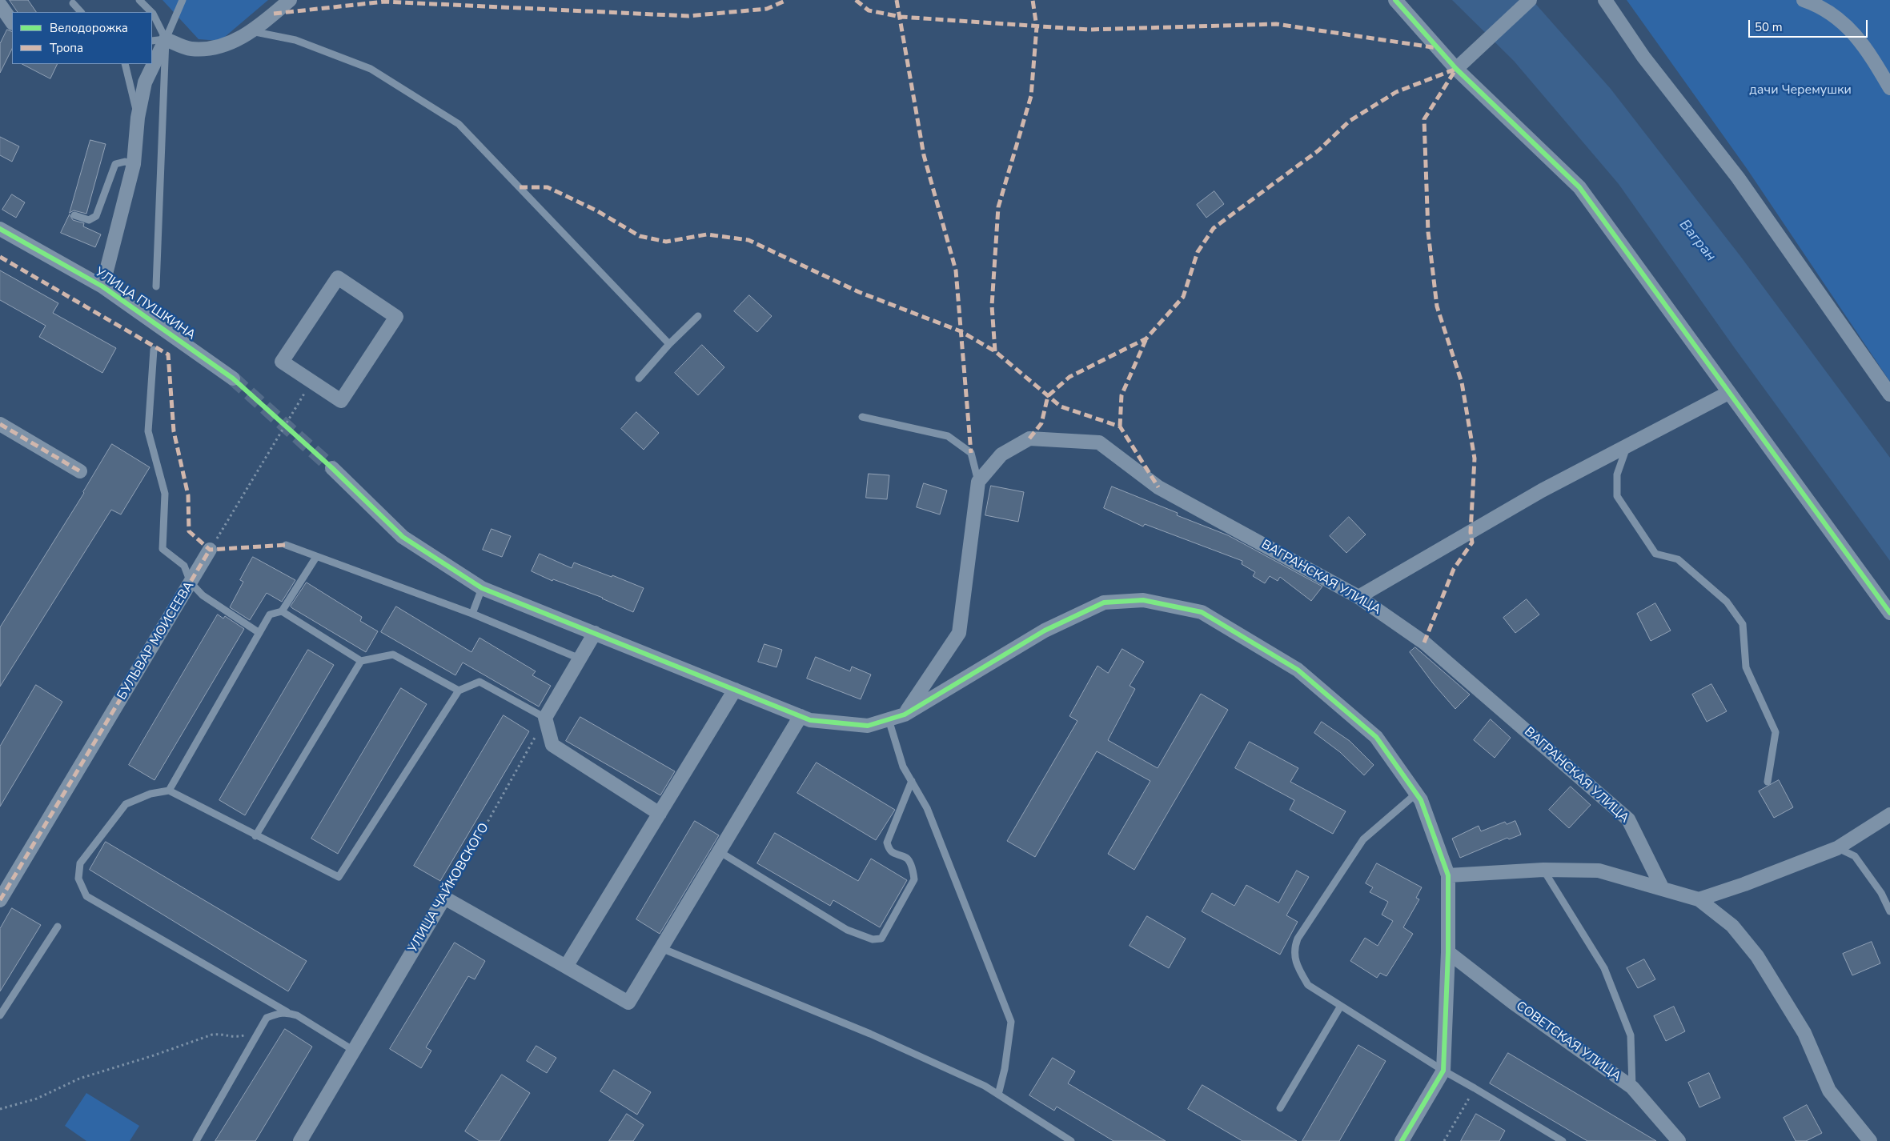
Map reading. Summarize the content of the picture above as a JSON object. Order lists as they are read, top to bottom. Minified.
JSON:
{"streets":{"street":["УЛИЦА ПУШКИНА","ВАГРАНСКАЯ УЛИЦА","БУЛЬВАР МОИСЕЕВА","УЛИЦА ЧАЙКОВСКОГО","СОВЕТСКАЯ УЛИЦА"]},"water":["Вагран"],"parks":["дачи Черемушки"],"legend":["Велодорожка","Тропа"],"scale_bar":"50 m"}
